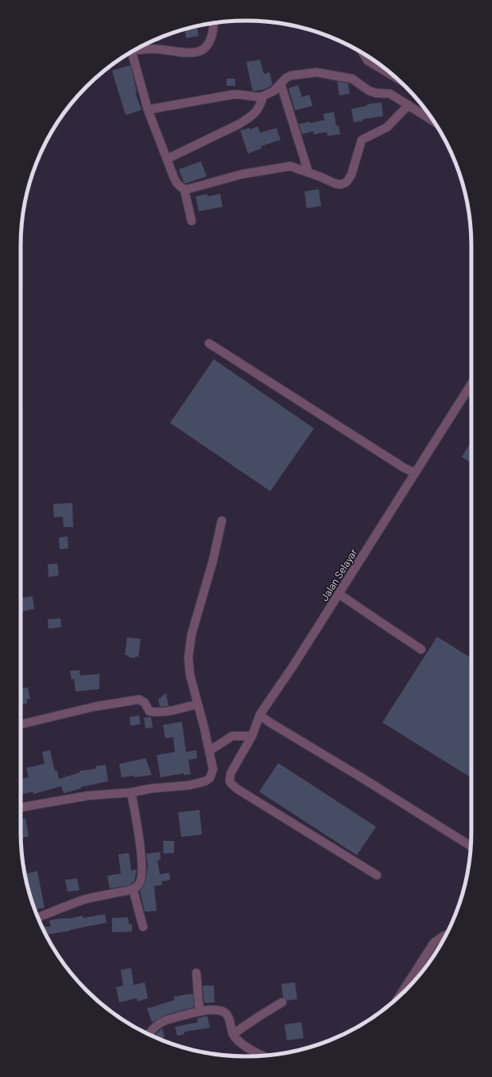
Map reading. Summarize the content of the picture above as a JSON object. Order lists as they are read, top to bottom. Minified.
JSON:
{"streets":{"street":["Jalan Selayar"]}}
